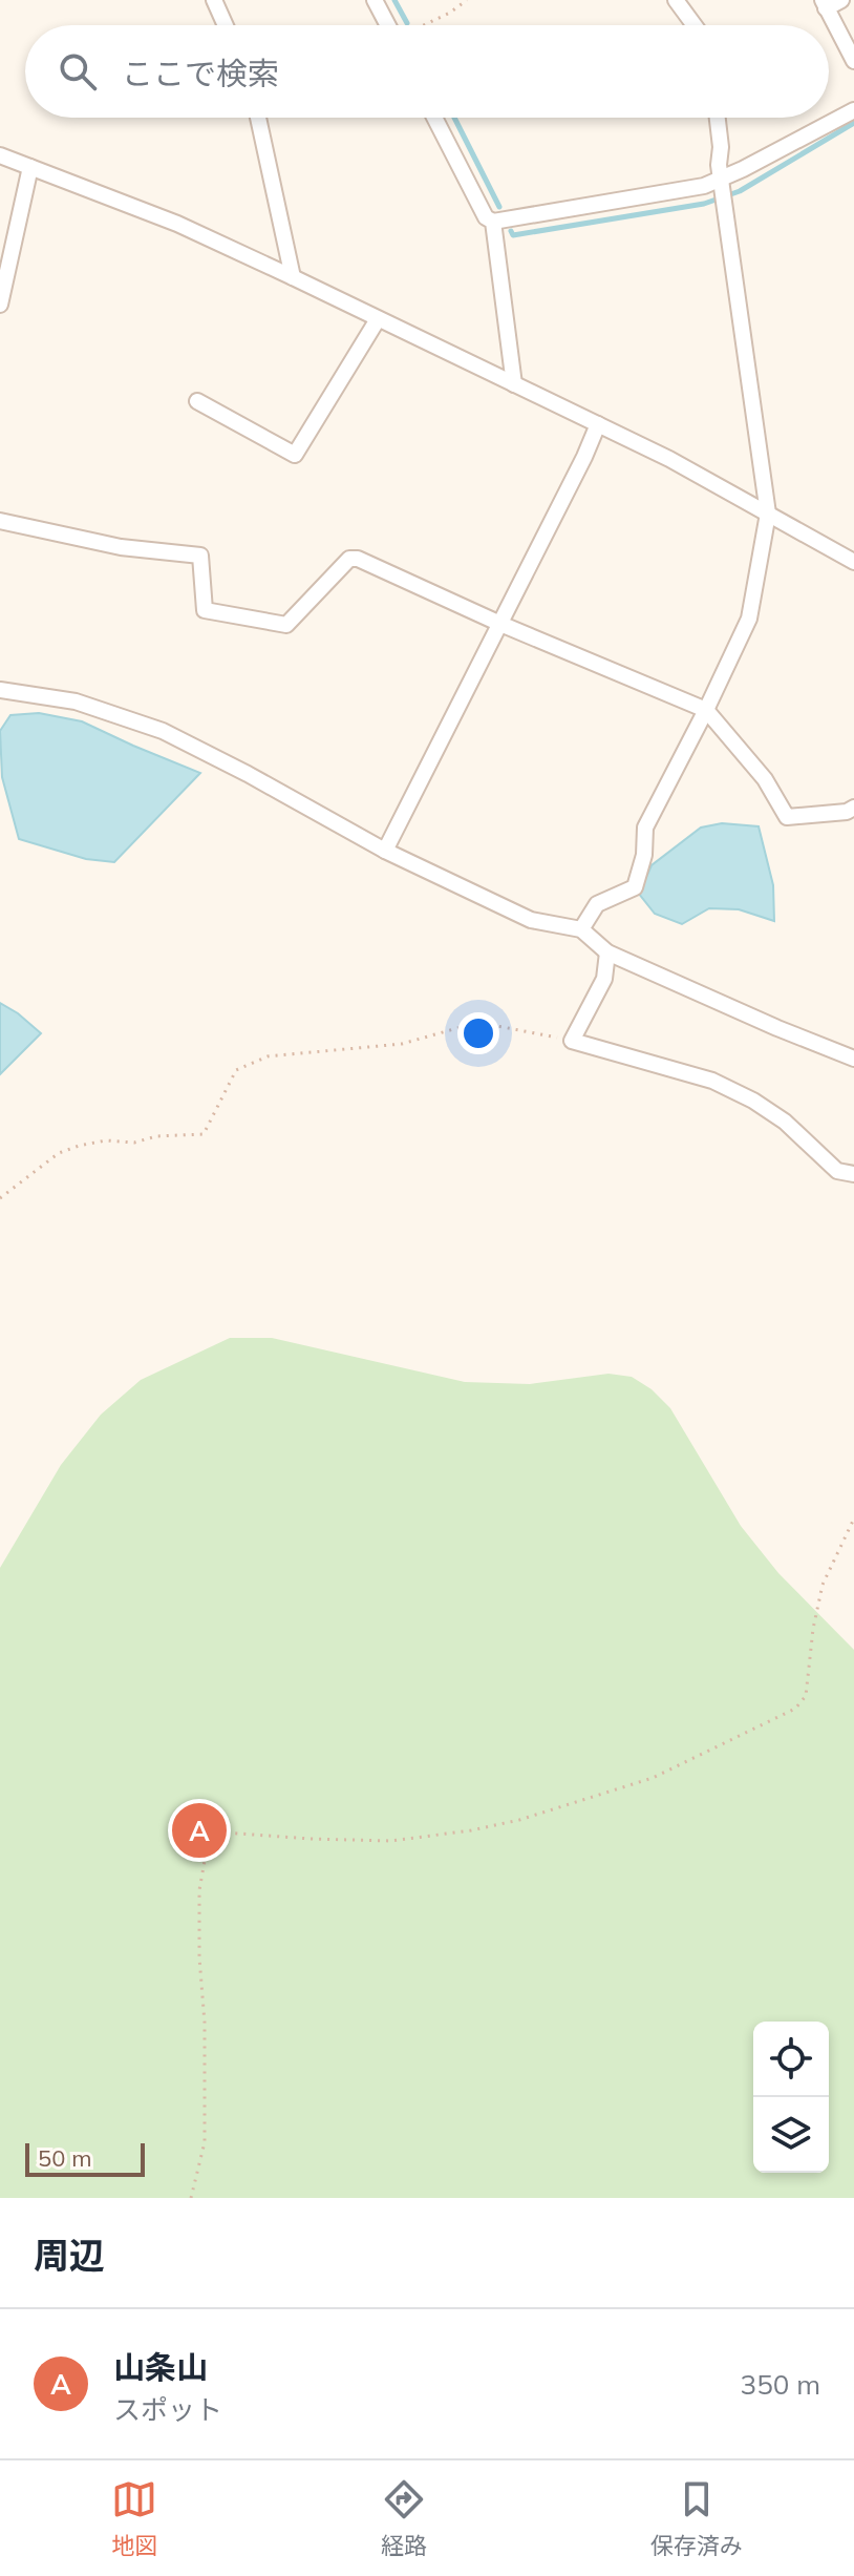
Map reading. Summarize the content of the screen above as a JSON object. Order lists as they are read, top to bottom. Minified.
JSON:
{"scale_bar":"50 m","page":{"search":"ここで検索","pins":"A","scale":"50 m","heading":"周辺","list":[{"mark":"A","name":"山条山","note":"スポット","value":"350 m"}],"nav":["地図","経路","保存済み"]}}
